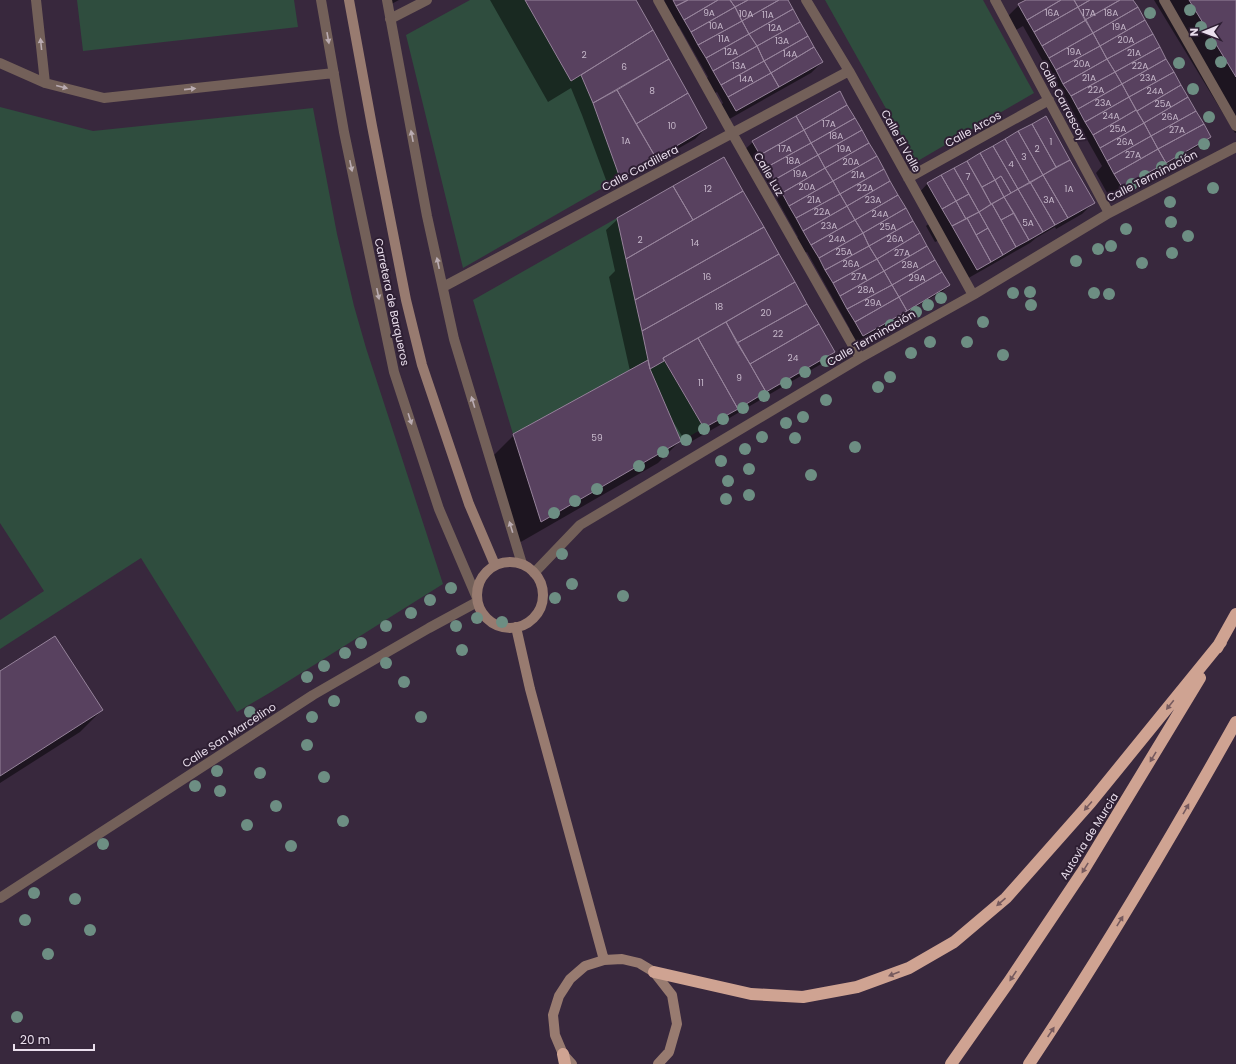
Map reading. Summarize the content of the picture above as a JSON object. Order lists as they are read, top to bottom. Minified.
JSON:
{"streets":{"highway":["Autovía de Murcia"],"main road":["Carretera de Barqueros"],"street":["Calle Carrascoy","Calle Arcos","Calle El Valle","Calle Cordillera","Calle Luz","Calle Terminación","Calle San Marcelino"]},"crossings":[["Calle Carrascoy","Calle Arcos"],["Calle Carrascoy","Calle Terminación"],["Calle Arcos","Calle El Valle"],["Calle El Valle","Calle Cordillera"],["Calle El Valle","Calle Terminación"],["Calle Cordillera","Calle Luz"],["Calle Luz","Calle Terminación"],["Calle Terminación","Carretera de Barqueros"],["Calle Terminación","Calle San Marcelino"],["Carretera de Barqueros","Calle San Marcelino"]],"house_numbers":["9A","16A","17A","18A","10A","11A","10A","19A","12A","11A","20A","13A","12A","19A","21A","14A","2","20A","13A","22A","6","21A","23A","14A","22A","8","24A","23A","25A","24A","26A","17A","10","25A","27A","18A","1A","1","26A","17A","19A","2","27A","3","18A","20A","4","19A","21A","7","20A","22A","12","1A","21A","23A","3A","22A","24A","5A","23A","25A","24A","26A","2","14","25A","27A","26A","28A","16","27A","29A","28A","29A","18","20","22","24","9","11","59"],"scale_bar":"20 m","north":"left"}
